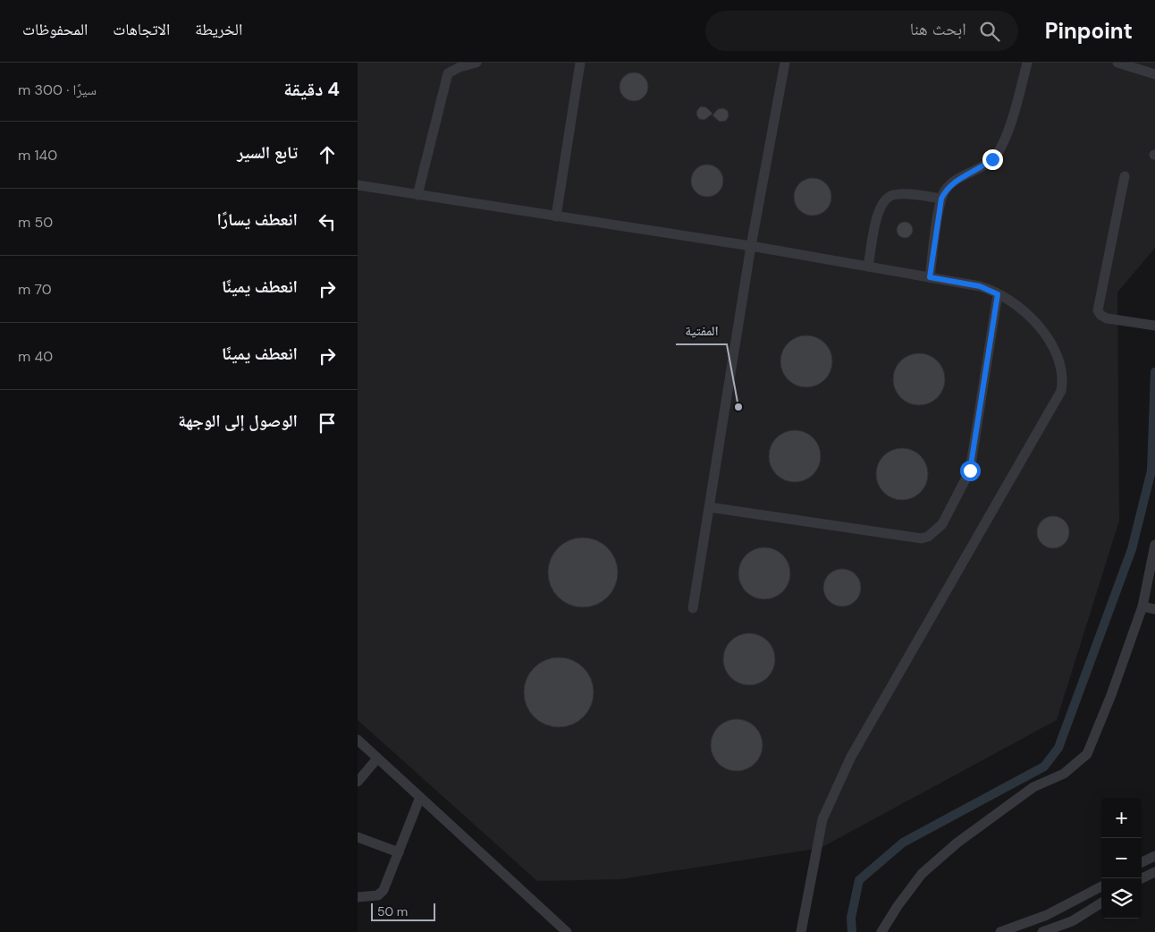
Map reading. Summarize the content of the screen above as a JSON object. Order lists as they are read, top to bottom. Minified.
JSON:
{"places":["المفتية"],"scale_bar":"50 m","page":{"header":"Pinpoint","search":"ابحث هنا","nav":["الخريطة","الاتجاهات","المحفوظات"],"heading":["4 دقيقة","سيرًا · 300 m"],"list":[["تابع السير","140 m"],["انعطف يسارًا","50 m"],["انعطف يمينًا","70 m"],["انعطف يمينًا","40 m"],"الوصول إلى الوجهة"],"map_buttons":["+","−"],"scale":"50 m"}}
